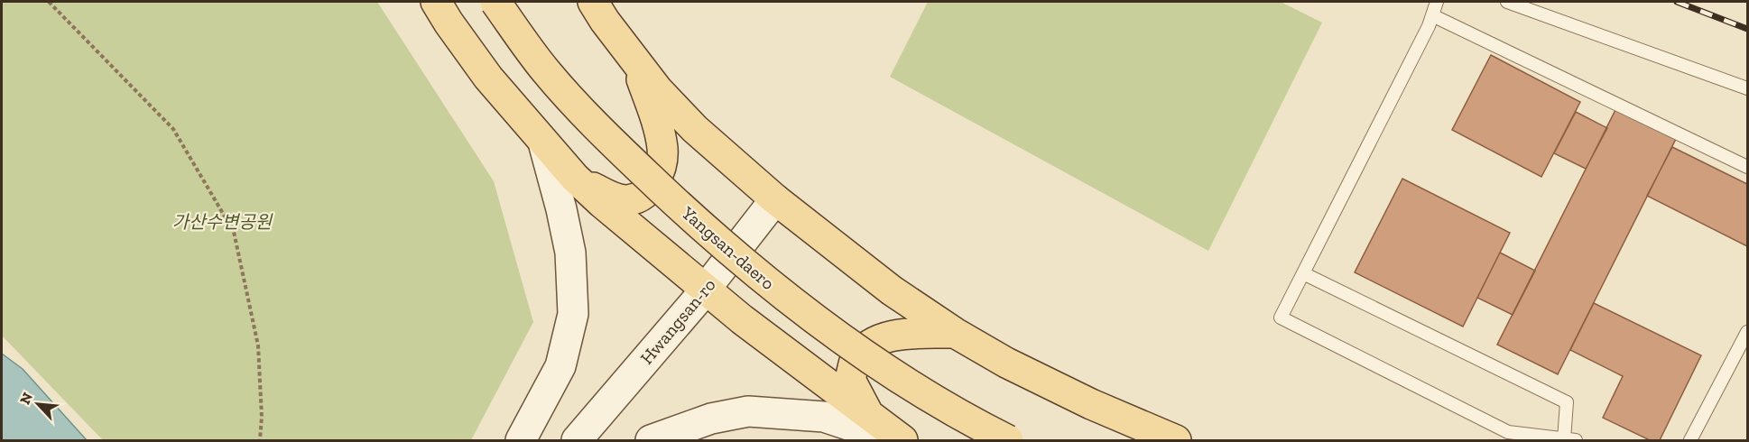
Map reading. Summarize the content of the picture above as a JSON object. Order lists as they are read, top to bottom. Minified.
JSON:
{"streets":{"main road":["Yangsan-daero","Hwangsan-ro"]},"parks":["가산수변공원"],"north":"top left"}
